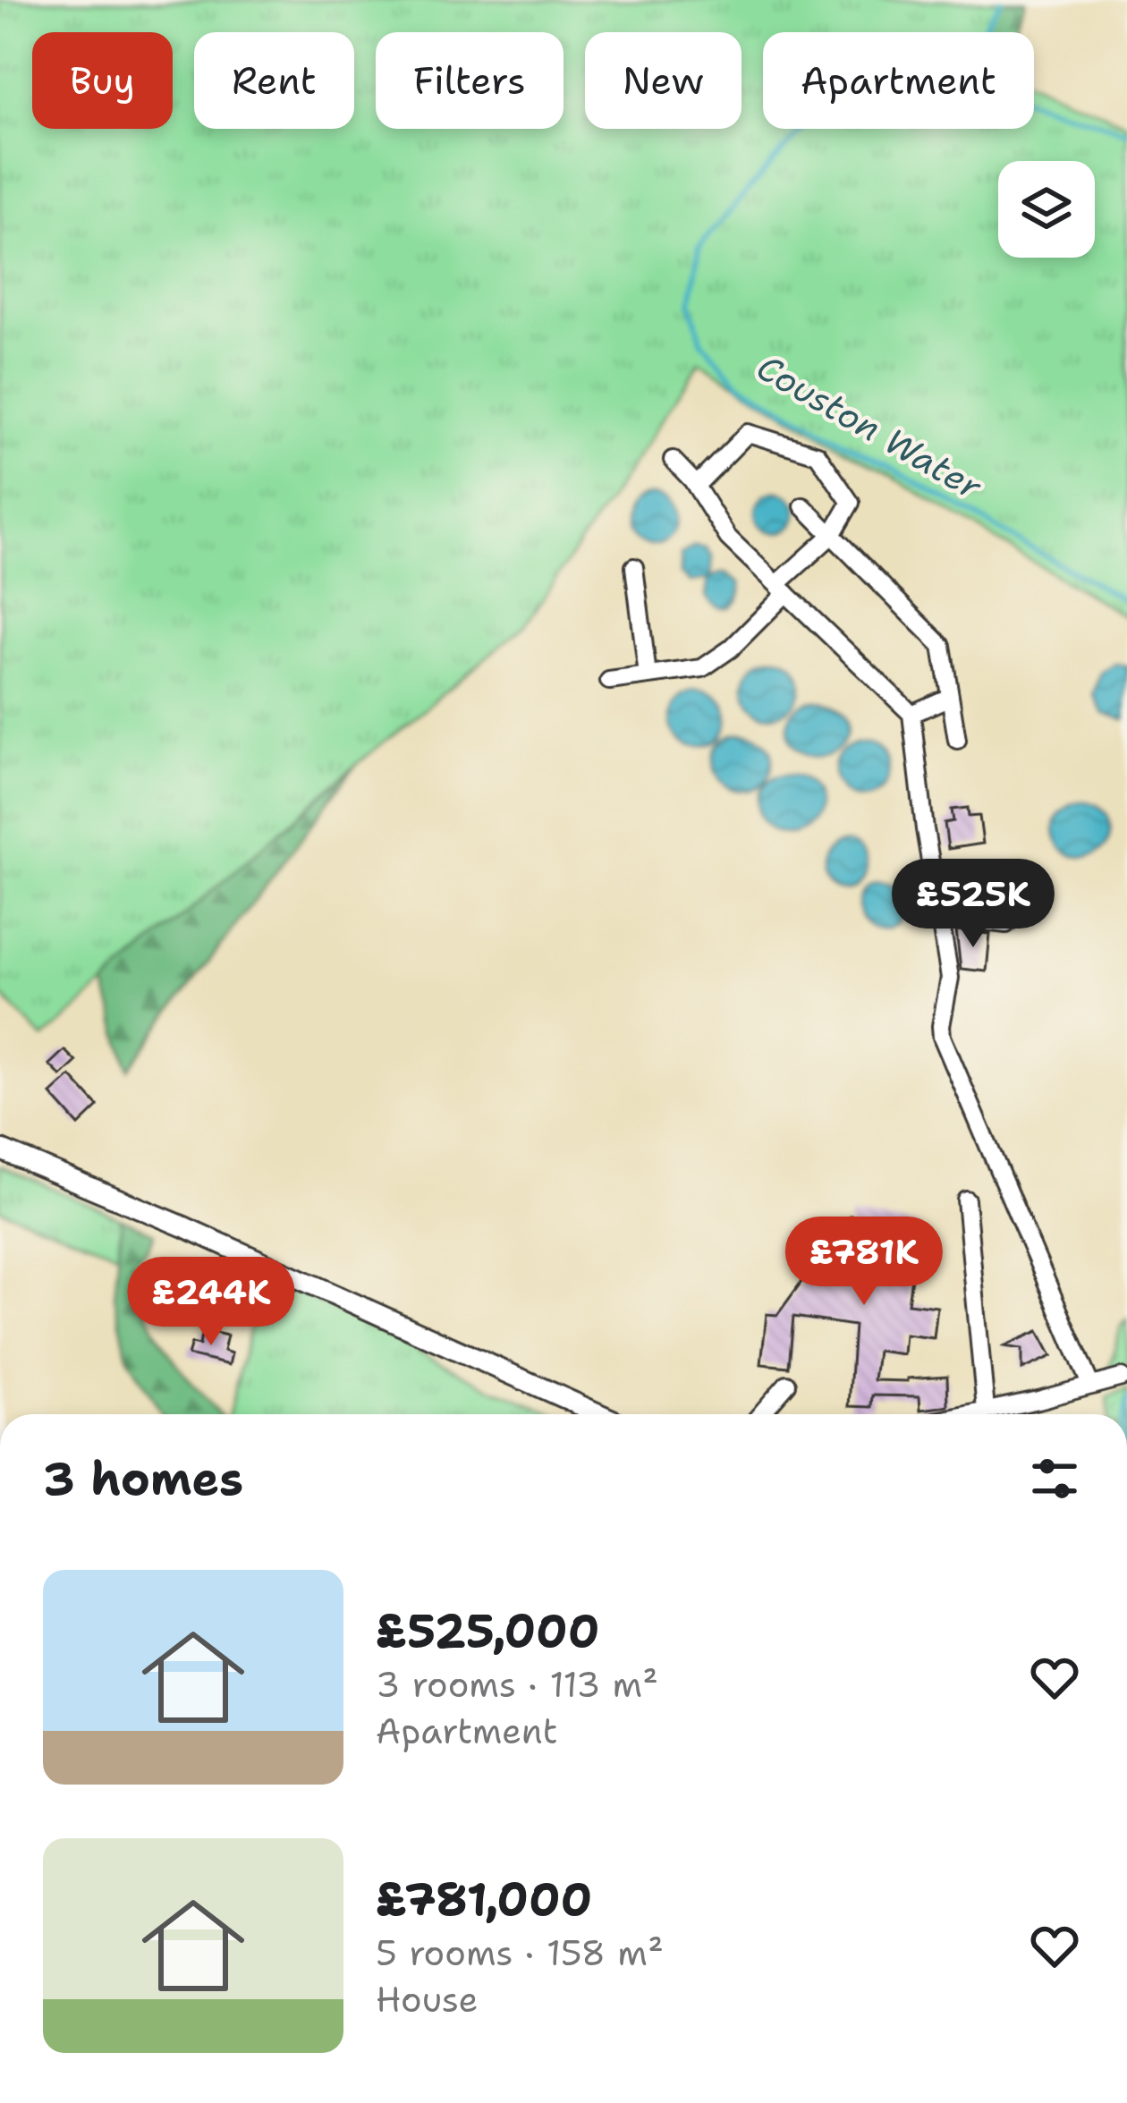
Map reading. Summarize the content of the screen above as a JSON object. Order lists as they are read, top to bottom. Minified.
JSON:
{"water":["Couston Water"],"page":{"chip":["Buy","Rent","Filters","New","Apartment"],"price":["£525K","£781K","£244K"],"heading":"3 homes","list":[{"name":"£525,000","note":"3 rooms · 113 m² · Apartment"},{"name":"£781,000","note":"5 rooms · 158 m² · House"}]}}
